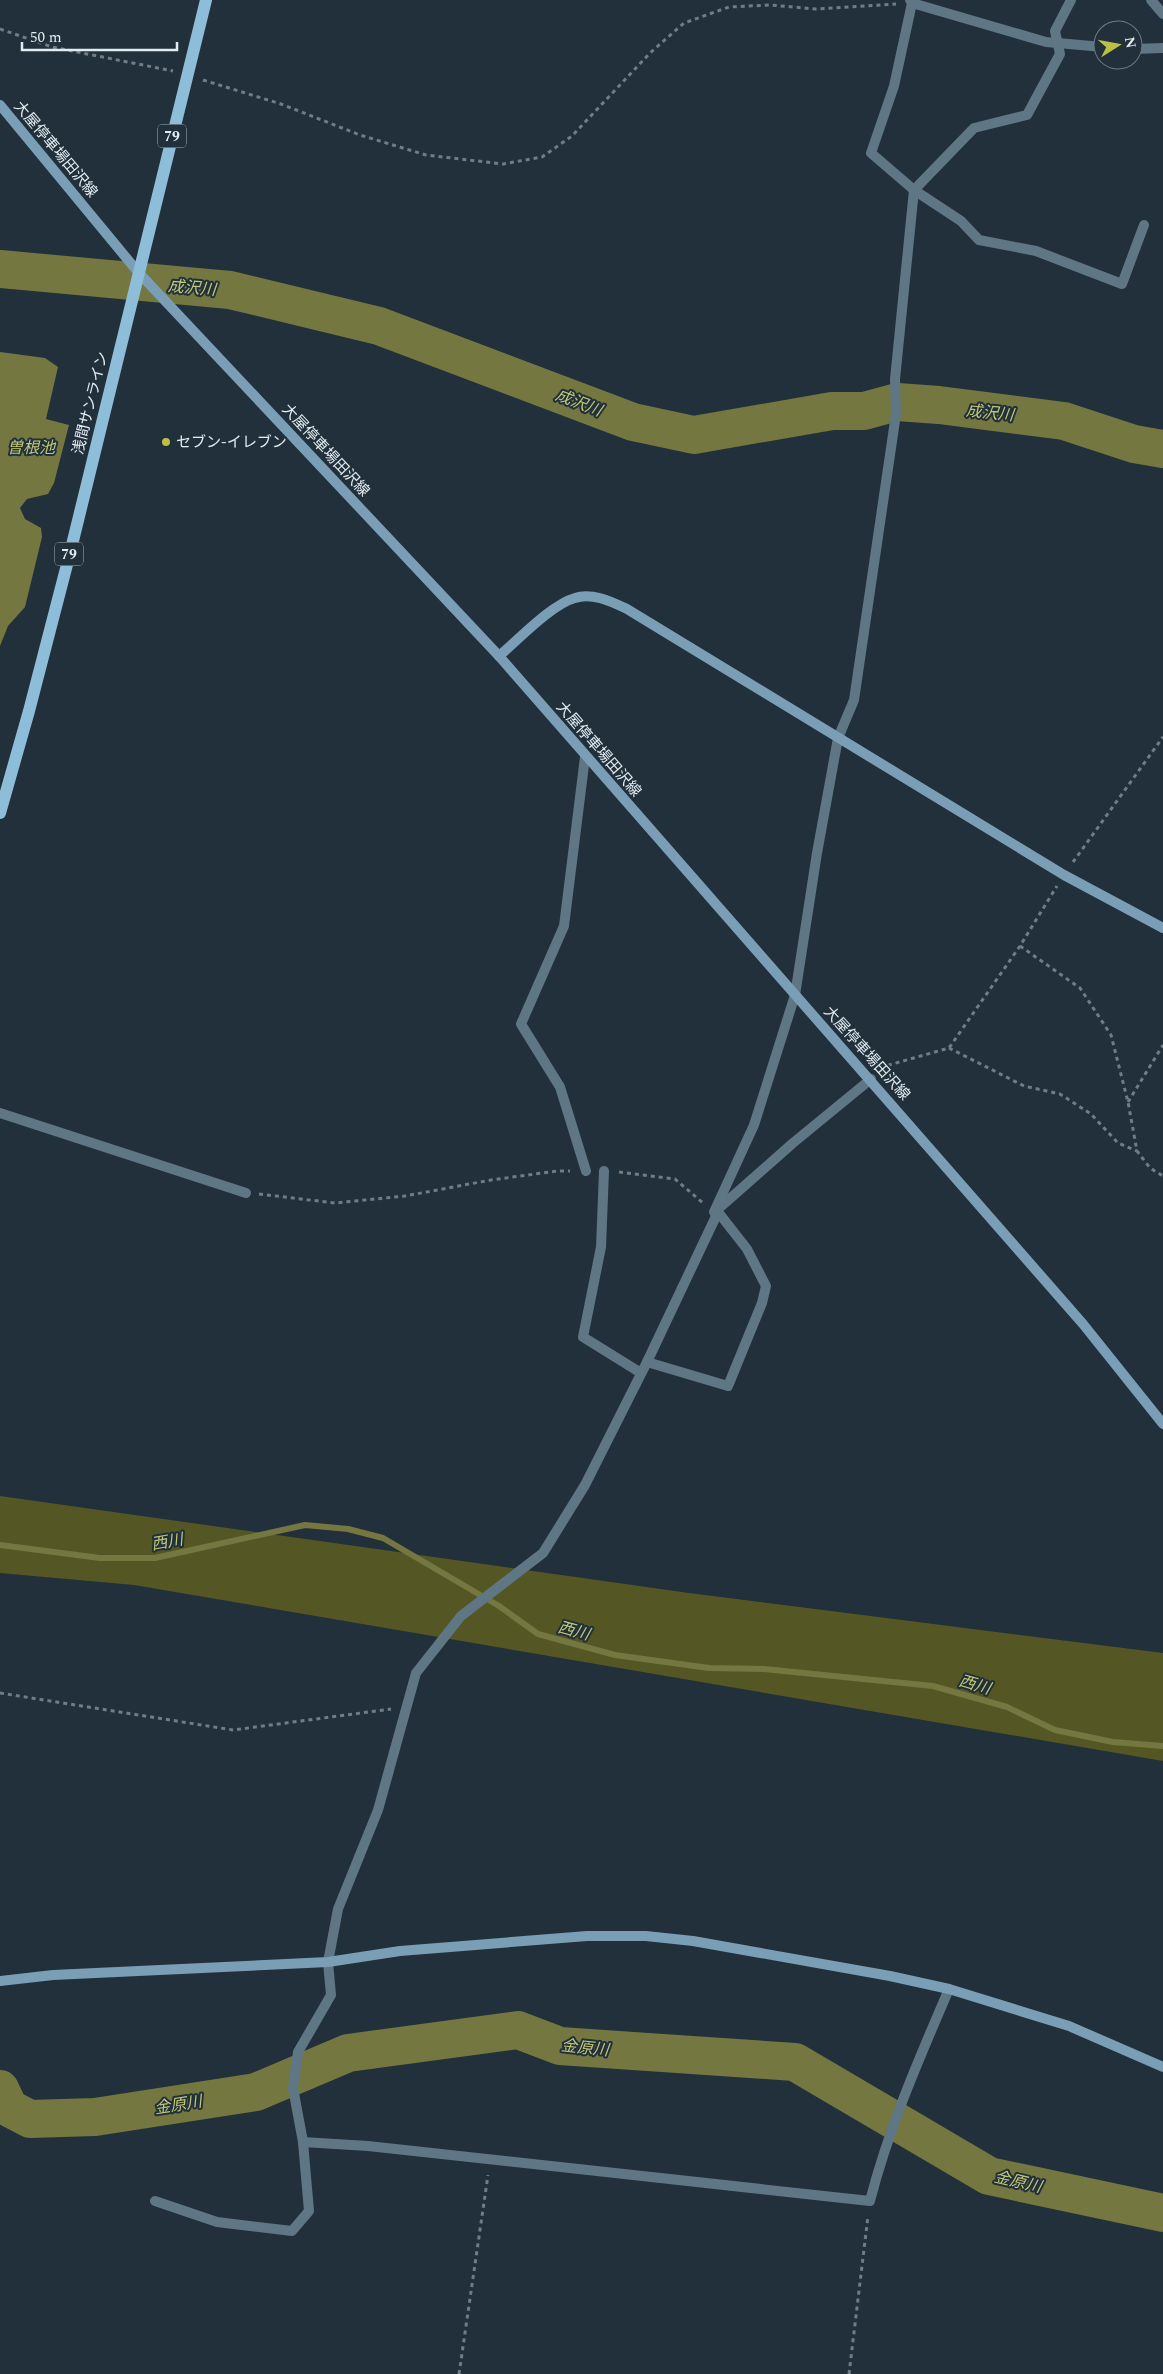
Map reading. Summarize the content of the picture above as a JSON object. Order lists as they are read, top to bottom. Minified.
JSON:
{"streets":{"main road":["79","浅間サンライン"],"street":["大屋停車場田沢線"]},"crossings":[["大屋停車場田沢線","浅間サンライン"]],"water":["成沢川","曽根池","西川","金原川"],"places":["セブン-イレブン"],"scale_bar":"50 m","north":"right"}
